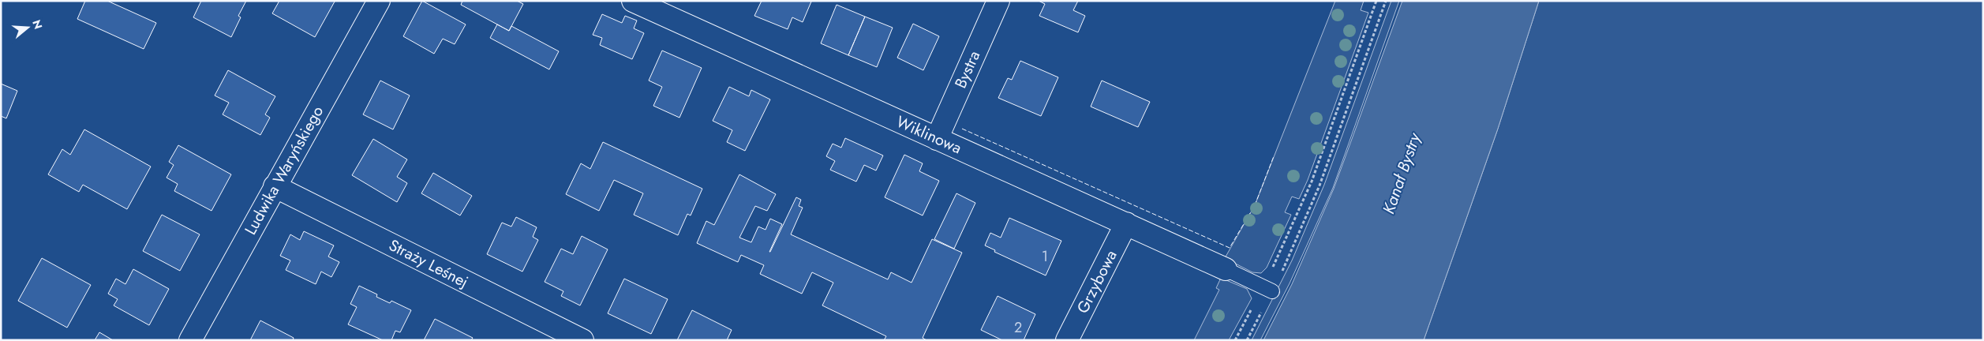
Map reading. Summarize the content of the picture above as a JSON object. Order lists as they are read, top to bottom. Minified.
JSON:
{"streets":{"street":["Bystra","Wiklinowa","Ludwika Waryńskiego","Straży Leśnej","Grzybowa"]},"crossings":[["Bystra","Wiklinowa"],["Wiklinowa","Grzybowa"],["Ludwika Waryńskiego","Straży Leśnej"]],"water":["Kanał Bystry"],"house_numbers":["1","2"],"north":"right"}
